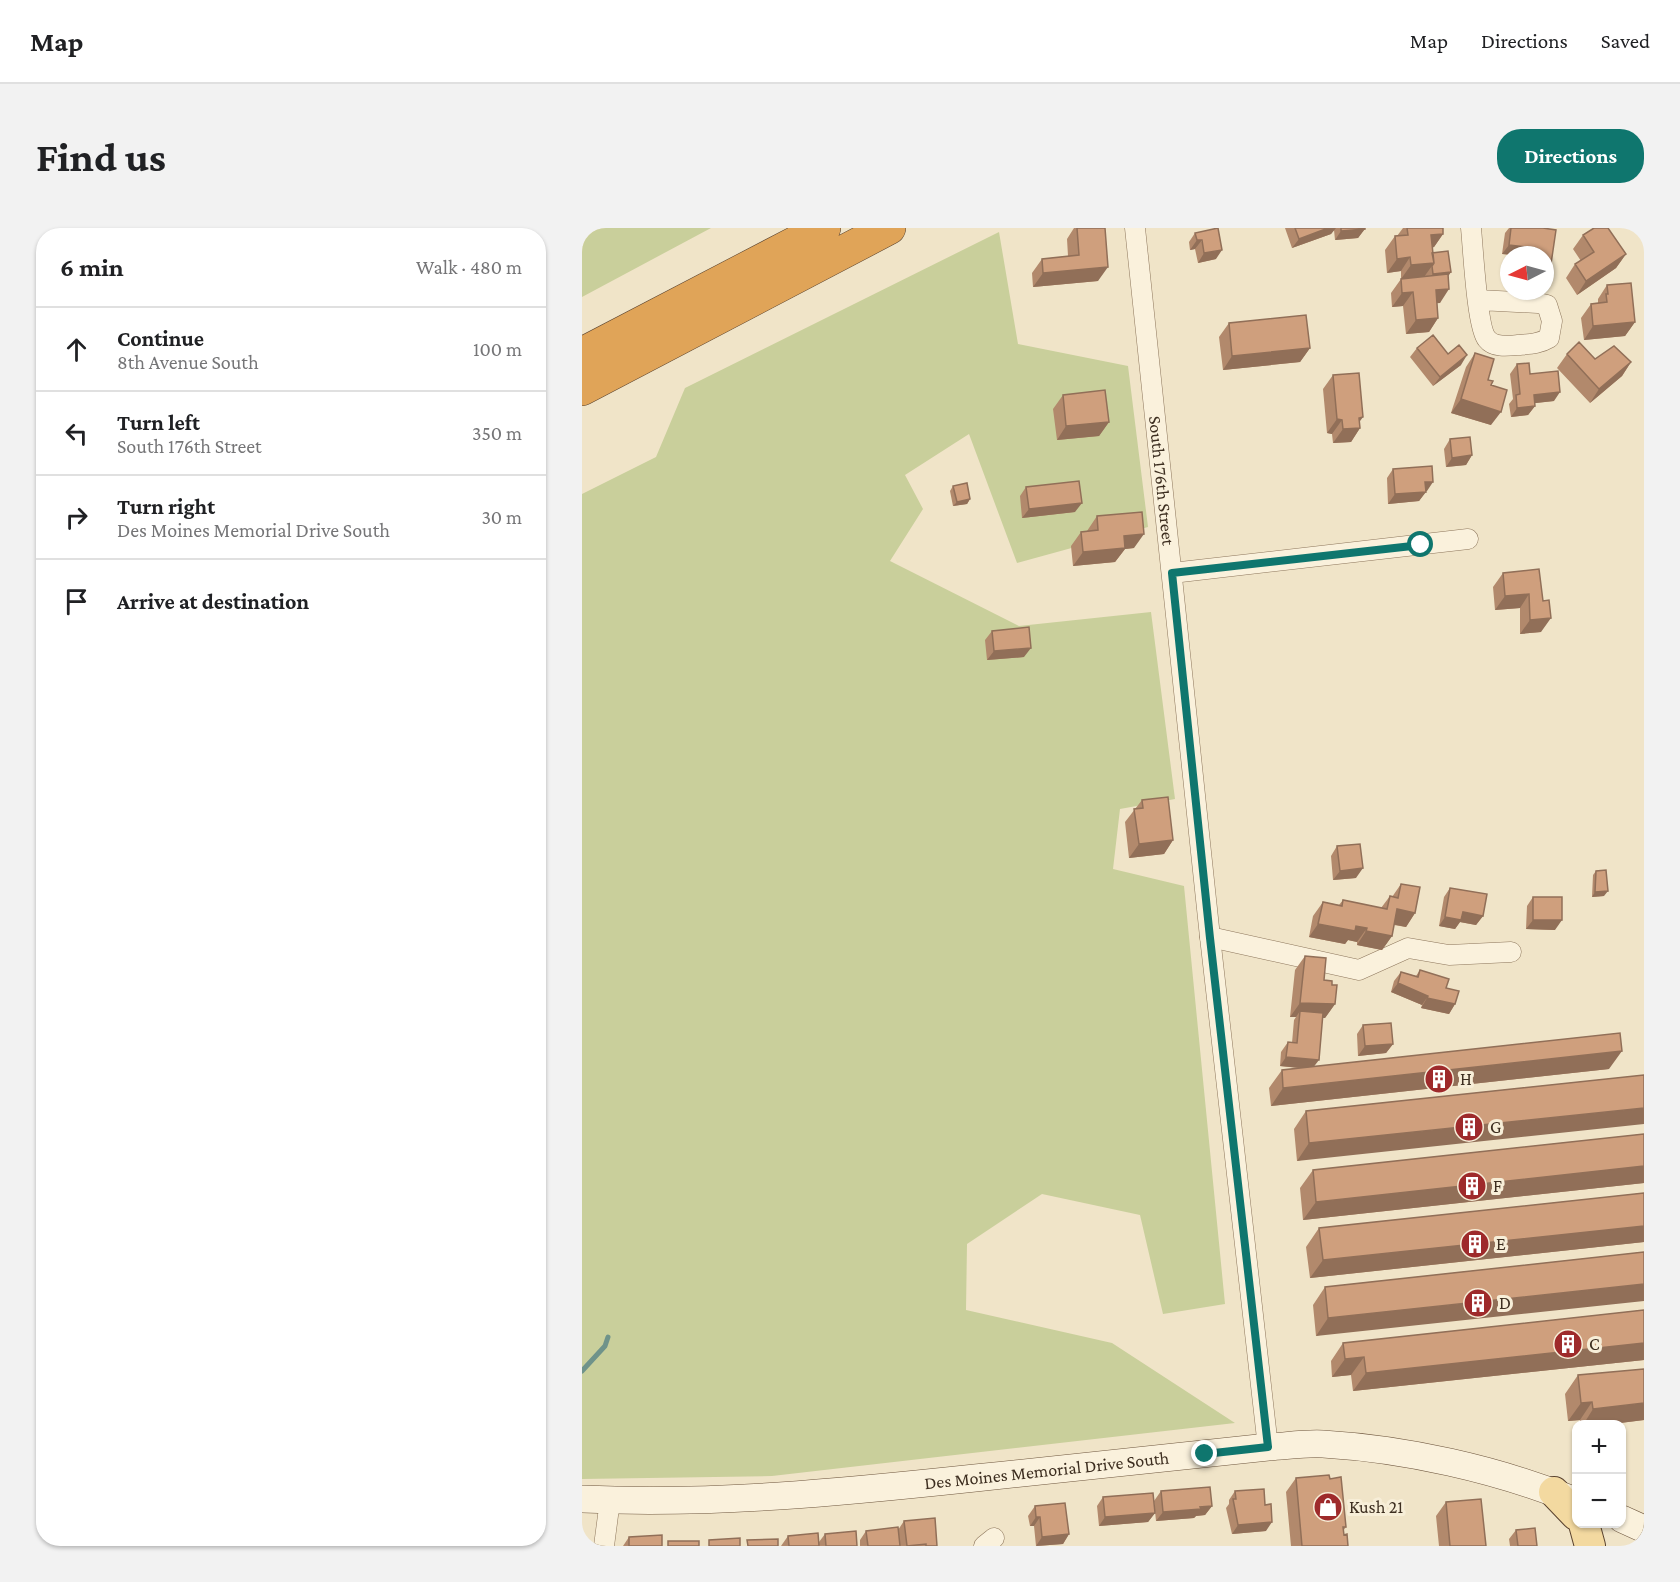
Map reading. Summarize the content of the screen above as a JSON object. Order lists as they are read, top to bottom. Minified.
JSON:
{"streets":{"main road":["Des Moines Memorial Drive South"],"street":["South 176th Street"]},"crossings":[["South 176th Street","Des Moines Memorial Drive South"]],"places":{"building":["H","G","F","E","D","C"],"shop":["Kush 21"]},"north":"left","page":{"header":"Map","nav":["Map","Directions","Saved"],"buttons":"Directions","title":"Find us","heading":["6 min","Walk · 480 m"],"list":[["Continue","8th Avenue South","100 m"],["Turn left","South 176th Street","350 m"],["Turn right","Des Moines Memorial Drive South","30 m"],"Arrive at destination"],"map_buttons":["+","−"]}}
